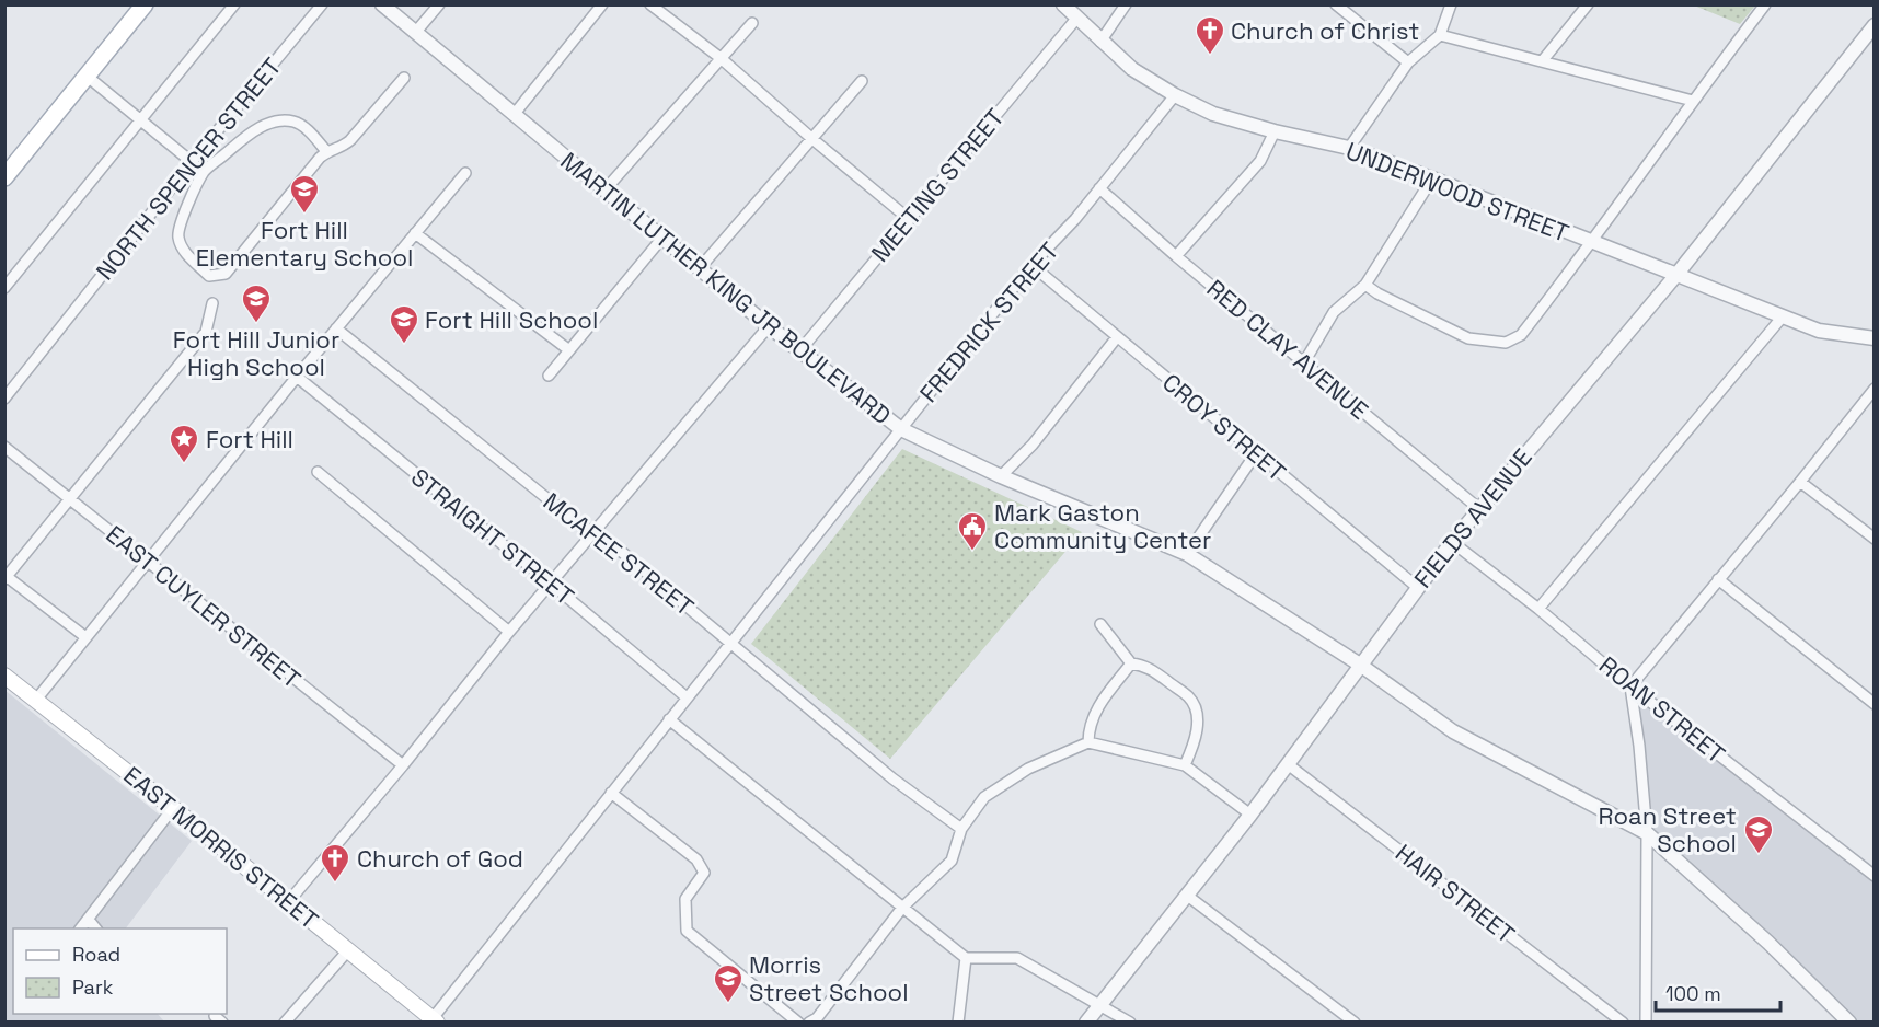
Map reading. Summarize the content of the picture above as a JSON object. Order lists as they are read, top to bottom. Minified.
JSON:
{"streets":{"main road":["EAST MORRIS STREET"],"street":["NORTH SPENCER STREET","MEETING STREET","UNDERWOOD STREET","MARTIN LUTHER KING JR BOULEVARD","FREDRICK STREET","RED CLAY AVENUE","CROY STREET","FIELDS AVENUE","STRAIGHT STREET","MCAFEE STREET","EAST CUYLER STREET","ROAN STREET","HAIR STREET"]},"crossings":[["MEETING STREET","UNDERWOOD STREET"],["MEETING STREET","MARTIN LUTHER KING JR BOULEVARD"],["UNDERWOOD STREET","FREDRICK STREET"],["UNDERWOOD STREET","FIELDS AVENUE"],["MARTIN LUTHER KING JR BOULEVARD","FREDRICK STREET"],["MARTIN LUTHER KING JR BOULEVARD","FIELDS AVENUE"],["FREDRICK STREET","RED CLAY AVENUE"],["FREDRICK STREET","CROY STREET"],["FREDRICK STREET","STRAIGHT STREET"],["FREDRICK STREET","MCAFEE STREET"],["FREDRICK STREET","EAST MORRIS STREET"],["RED CLAY AVENUE","FIELDS AVENUE"],["CROY STREET","FIELDS AVENUE"],["FIELDS AVENUE","ROAN STREET"],["FIELDS AVENUE","HAIR STREET"]],"places":{"church":["Church of Christ","Church of God"],"school or university":["Fort Hill Elementary School","Fort Hill Junior High School","Fort Hill School","Roan Street School","Morris Street School"],"place":["Fort Hill"],"public building":["Mark Gaston Community Center"]},"legend":["Road","Park"],"scale_bar":"100 m"}
